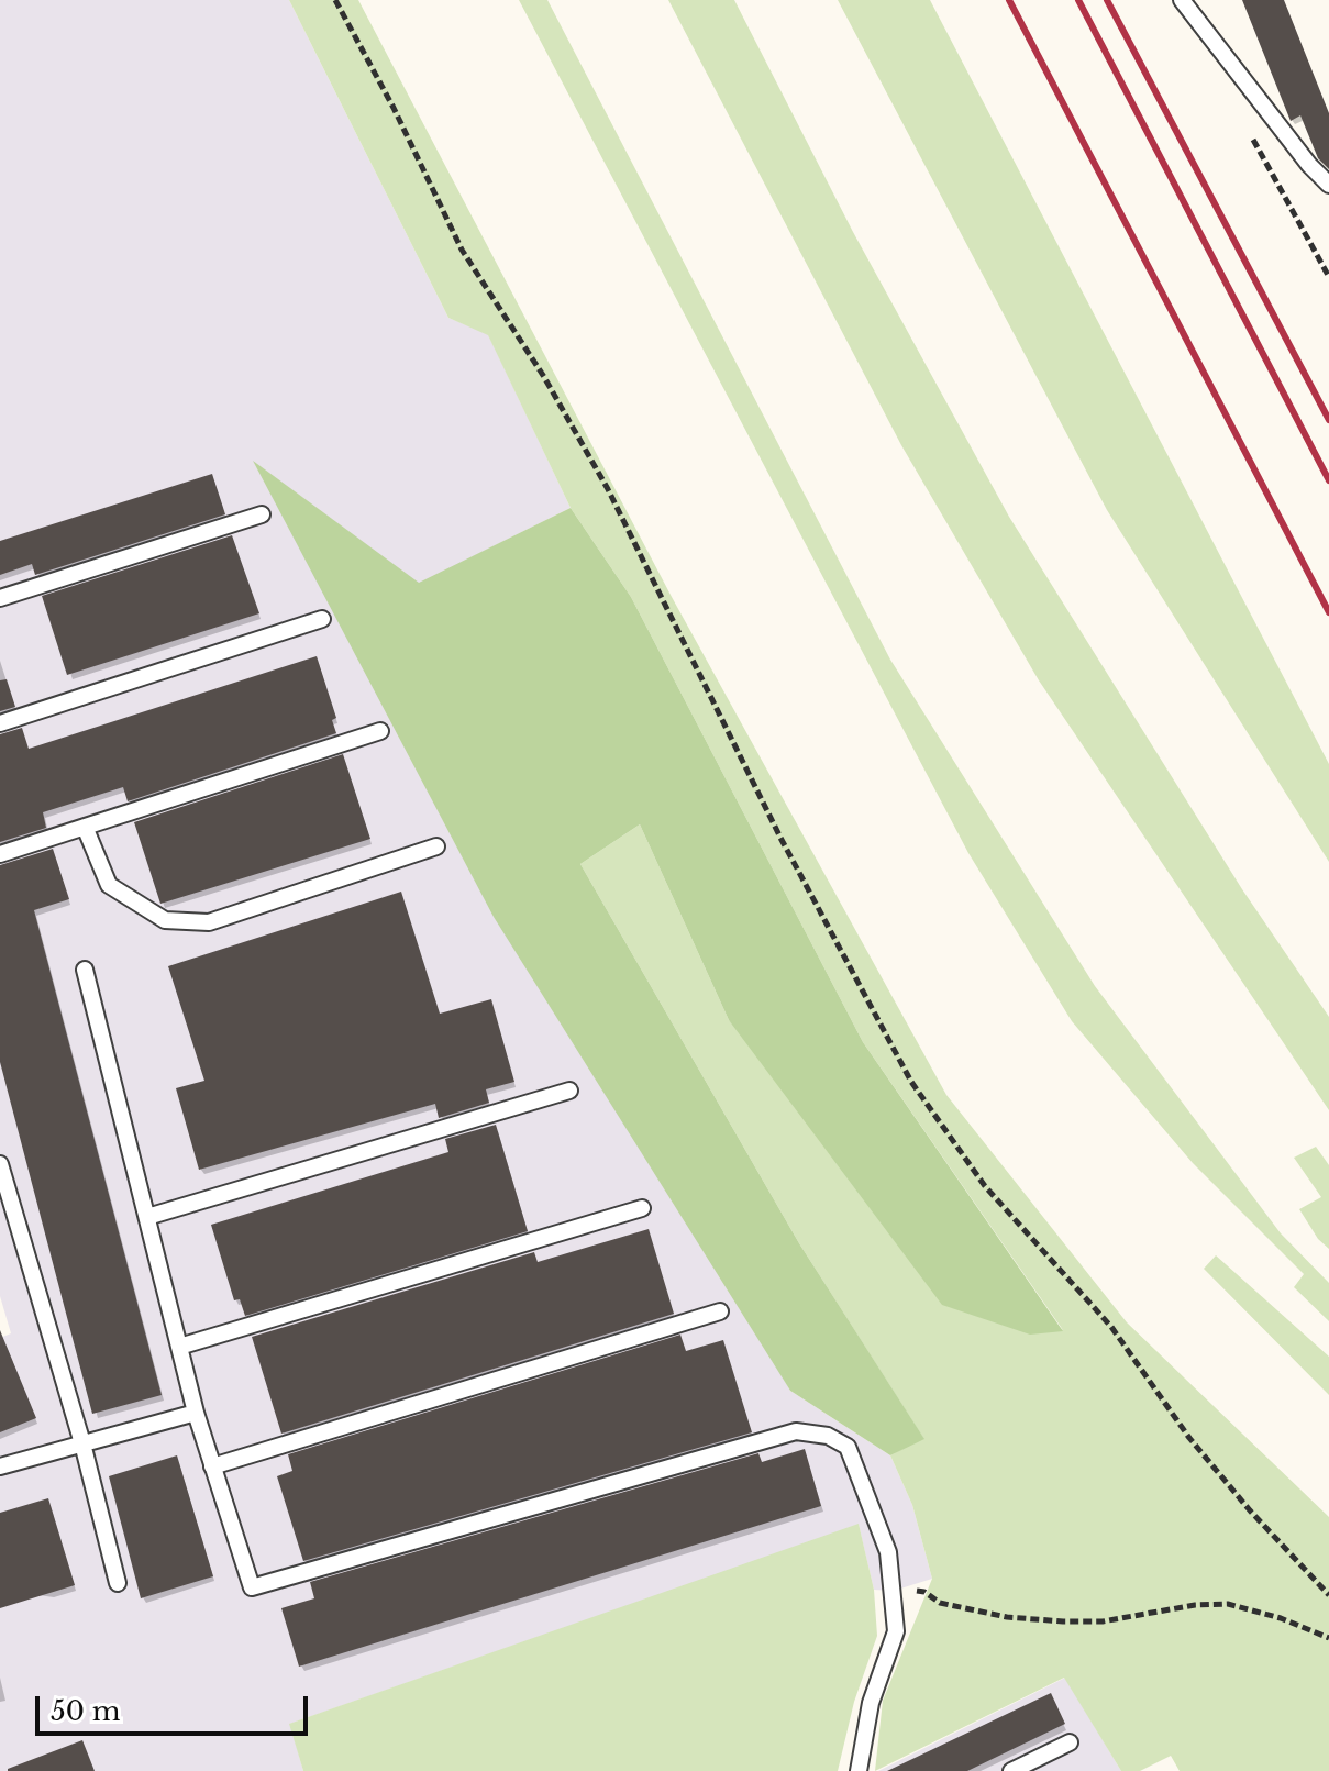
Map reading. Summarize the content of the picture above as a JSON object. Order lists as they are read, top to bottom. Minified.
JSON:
{"scale_bar":"50 m"}
